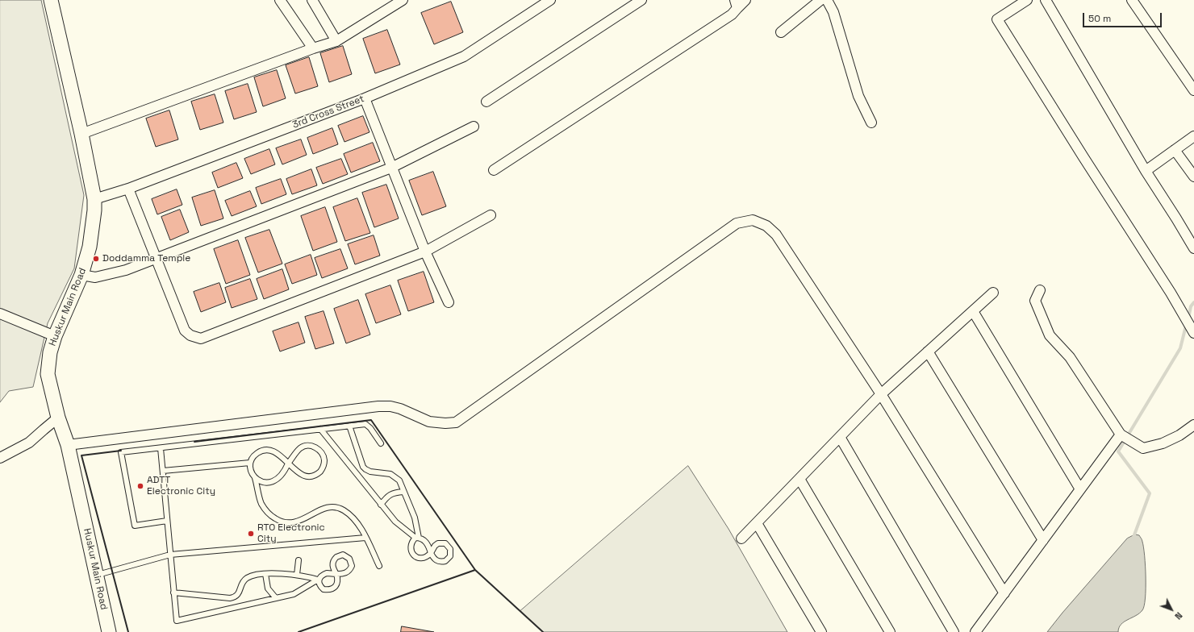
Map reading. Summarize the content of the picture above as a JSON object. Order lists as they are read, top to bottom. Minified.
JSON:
{"streets":{"main road":["Huskur Main Road"],"street":["3rd Cross Street"]},"crossings":[["3rd Cross Street","Huskur Main Road"]],"places":["Doddamma Temple","ADTT Electronic City","RTO Electronic City"],"scale_bar":"50 m","north":"bottom right"}
